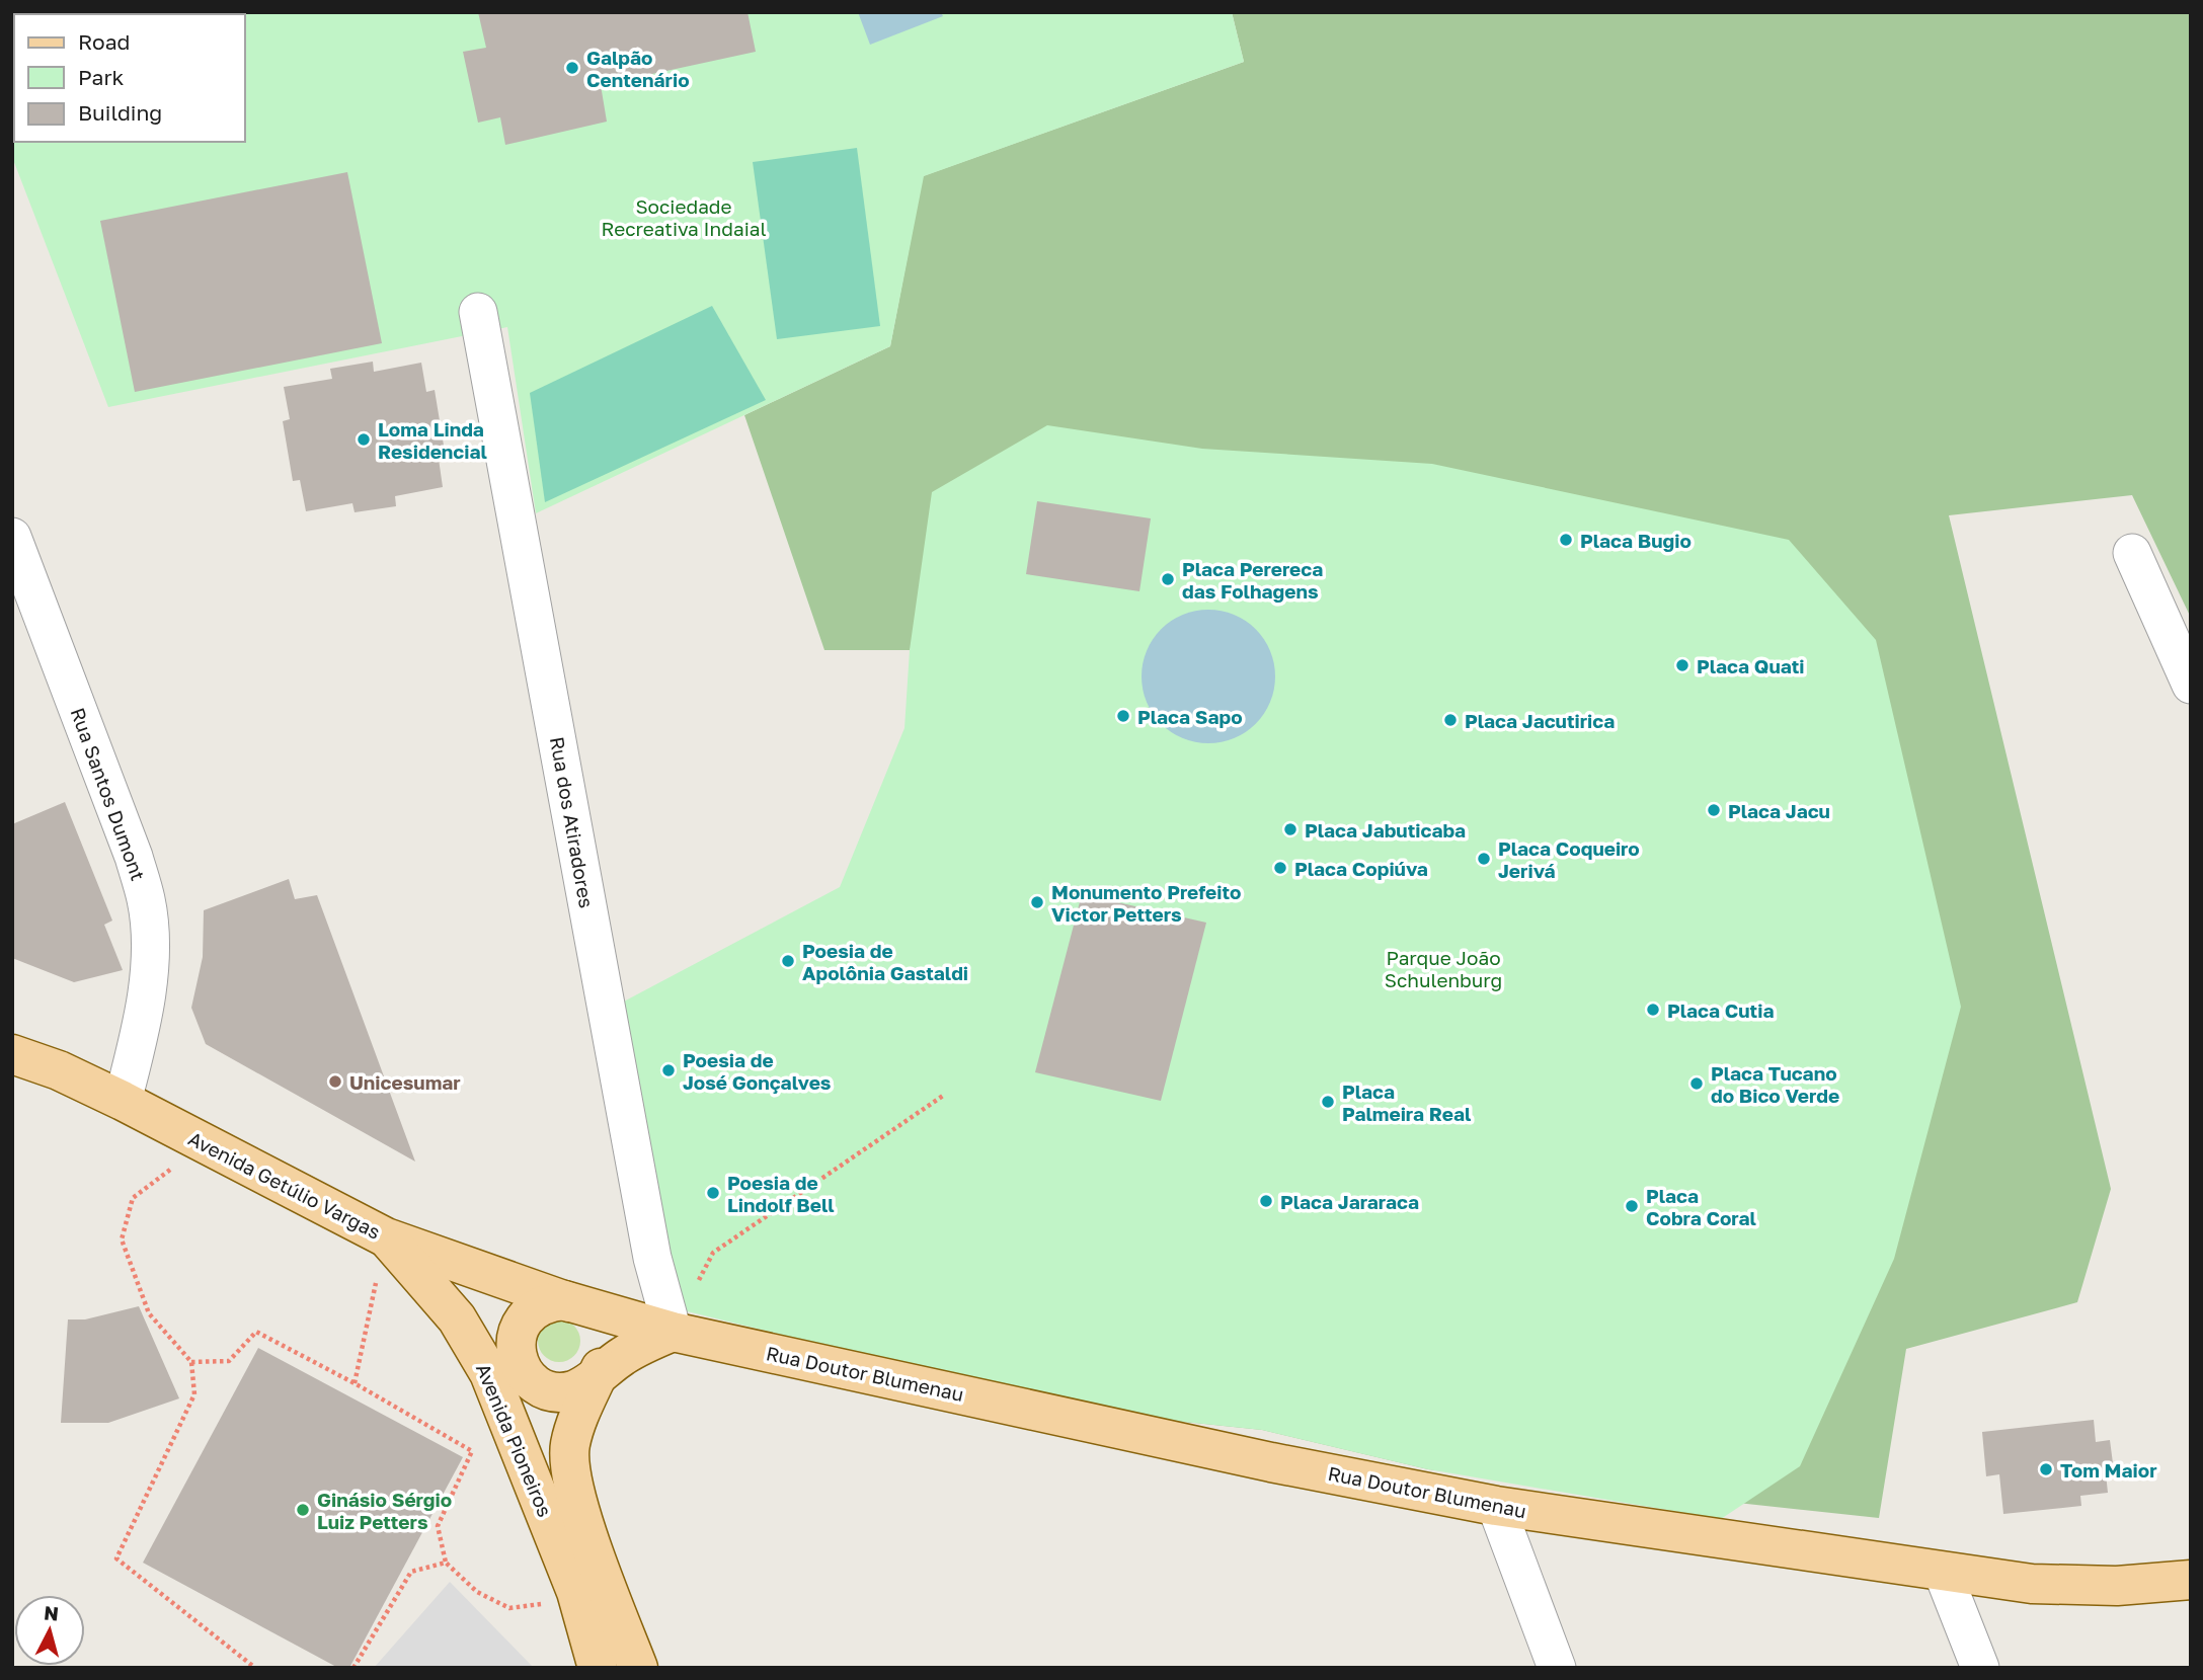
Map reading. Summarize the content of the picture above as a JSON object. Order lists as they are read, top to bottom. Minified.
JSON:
{"streets":{"main road":["Avenida Getúlio Vargas","Rua Doutor Blumenau","Avenida Pioneiros"],"street":["Rua Santos Dumont","Rua dos Atiradores"]},"crossings":[["Rua Santos Dumont","Avenida Getúlio Vargas"],["Rua dos Atiradores","Rua Doutor Blumenau"],["Avenida Getúlio Vargas","Rua Doutor Blumenau"],["Avenida Getúlio Vargas","Avenida Pioneiros"],["Rua Doutor Blumenau","Avenida Pioneiros"]],"parks":["Sociedade Recreativa Indaial","Parque João Schulenburg"],"places":["Galpão Centenário","Loma Linda Residencial","Placa Bugio","Placa Perereca das Folhagens","Placa Quati","Placa Sapo","Placa Jacutirica","Placa Jacu","Placa Jabuticaba","Placa Coqueiro Jerivá","Placa Copiúva","Monumento Prefeito Victor Petters","Poesia de Apolônia Gastaldi","Placa Cutia","Poesia de José Gonçalves","Unicesumar","Placa Tucano do Bico Verde","Placa Palmeira Real","Poesia de Lindolf Bell","Placa Jararaca","Placa Cobra Coral","Tom Maior","Ginásio Sérgio Luiz Petters"],"legend":["Road","Park","Building"],"north":"top"}
